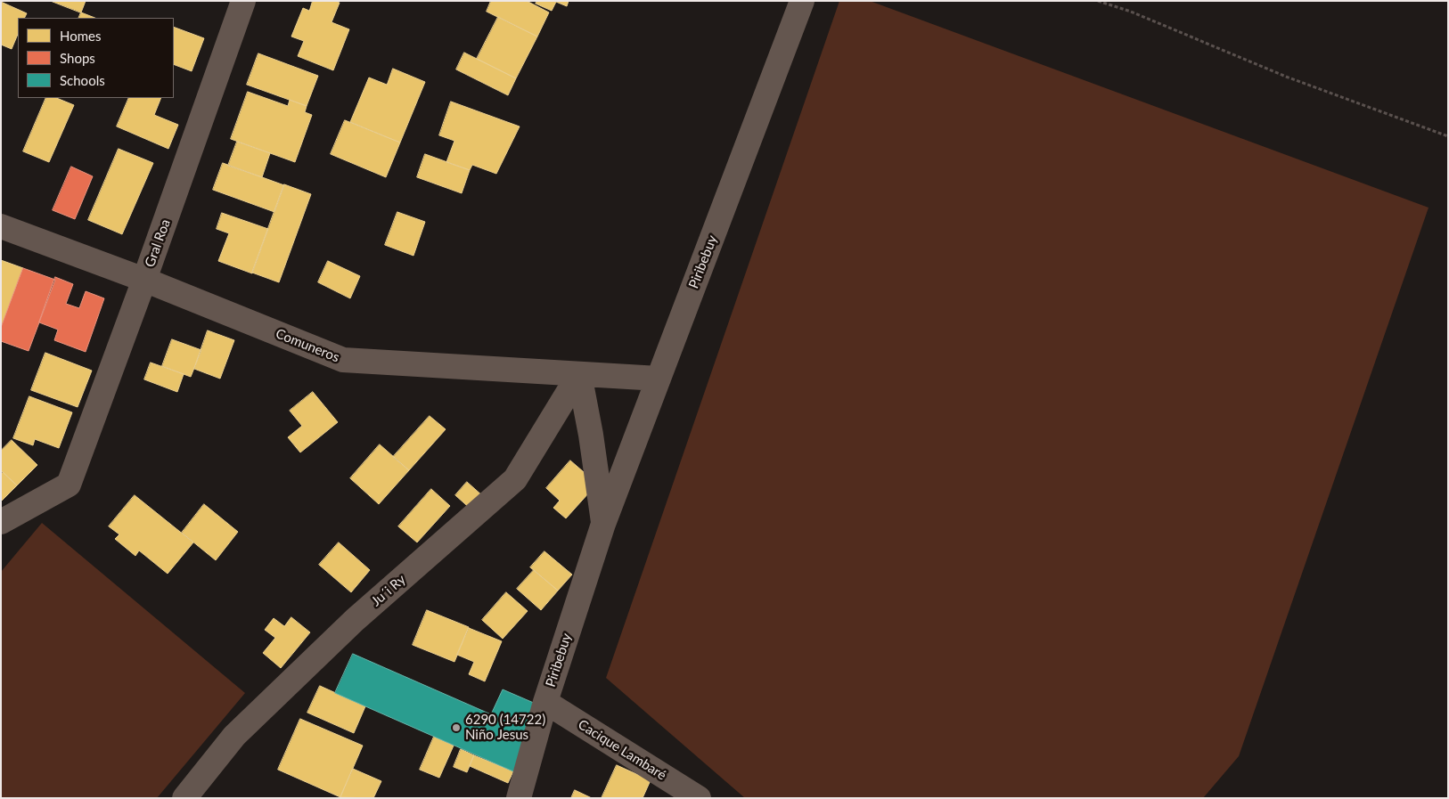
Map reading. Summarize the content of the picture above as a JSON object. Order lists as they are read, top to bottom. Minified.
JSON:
{"streets":{"street":["Gral Roa","Piribebuy","Comuneros","Ju´i Ry","Cacique Lambaré"]},"crossings":[["Gral Roa","Comuneros"],["Piribebuy","Comuneros"],["Piribebuy","Ju´i Ry"],["Piribebuy","Cacique Lambaré"],["Comuneros","Ju´i Ry"]],"places":["6290 (14722) Niño Jesus"],"legend":["Homes","Shops","Schools"]}
